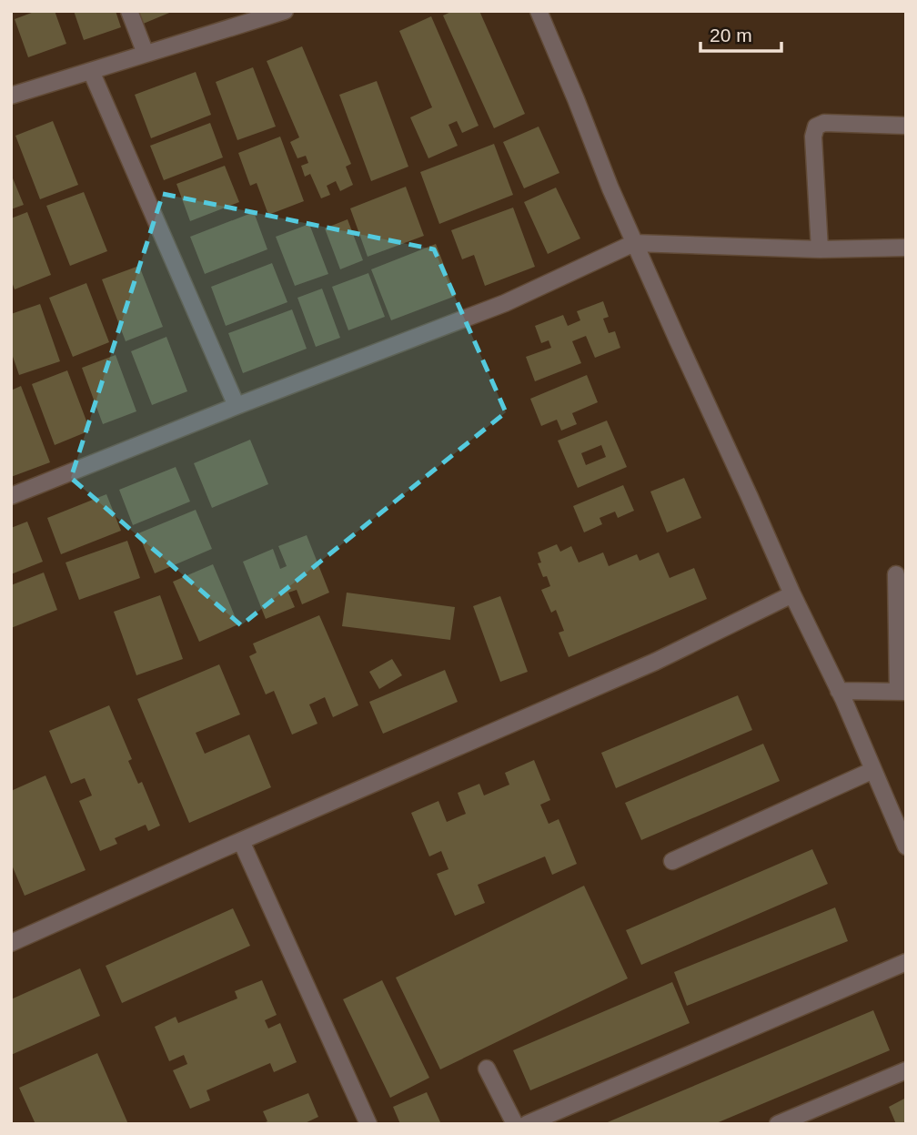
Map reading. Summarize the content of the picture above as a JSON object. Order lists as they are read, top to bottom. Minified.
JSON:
{"scale_bar":"20 m"}
